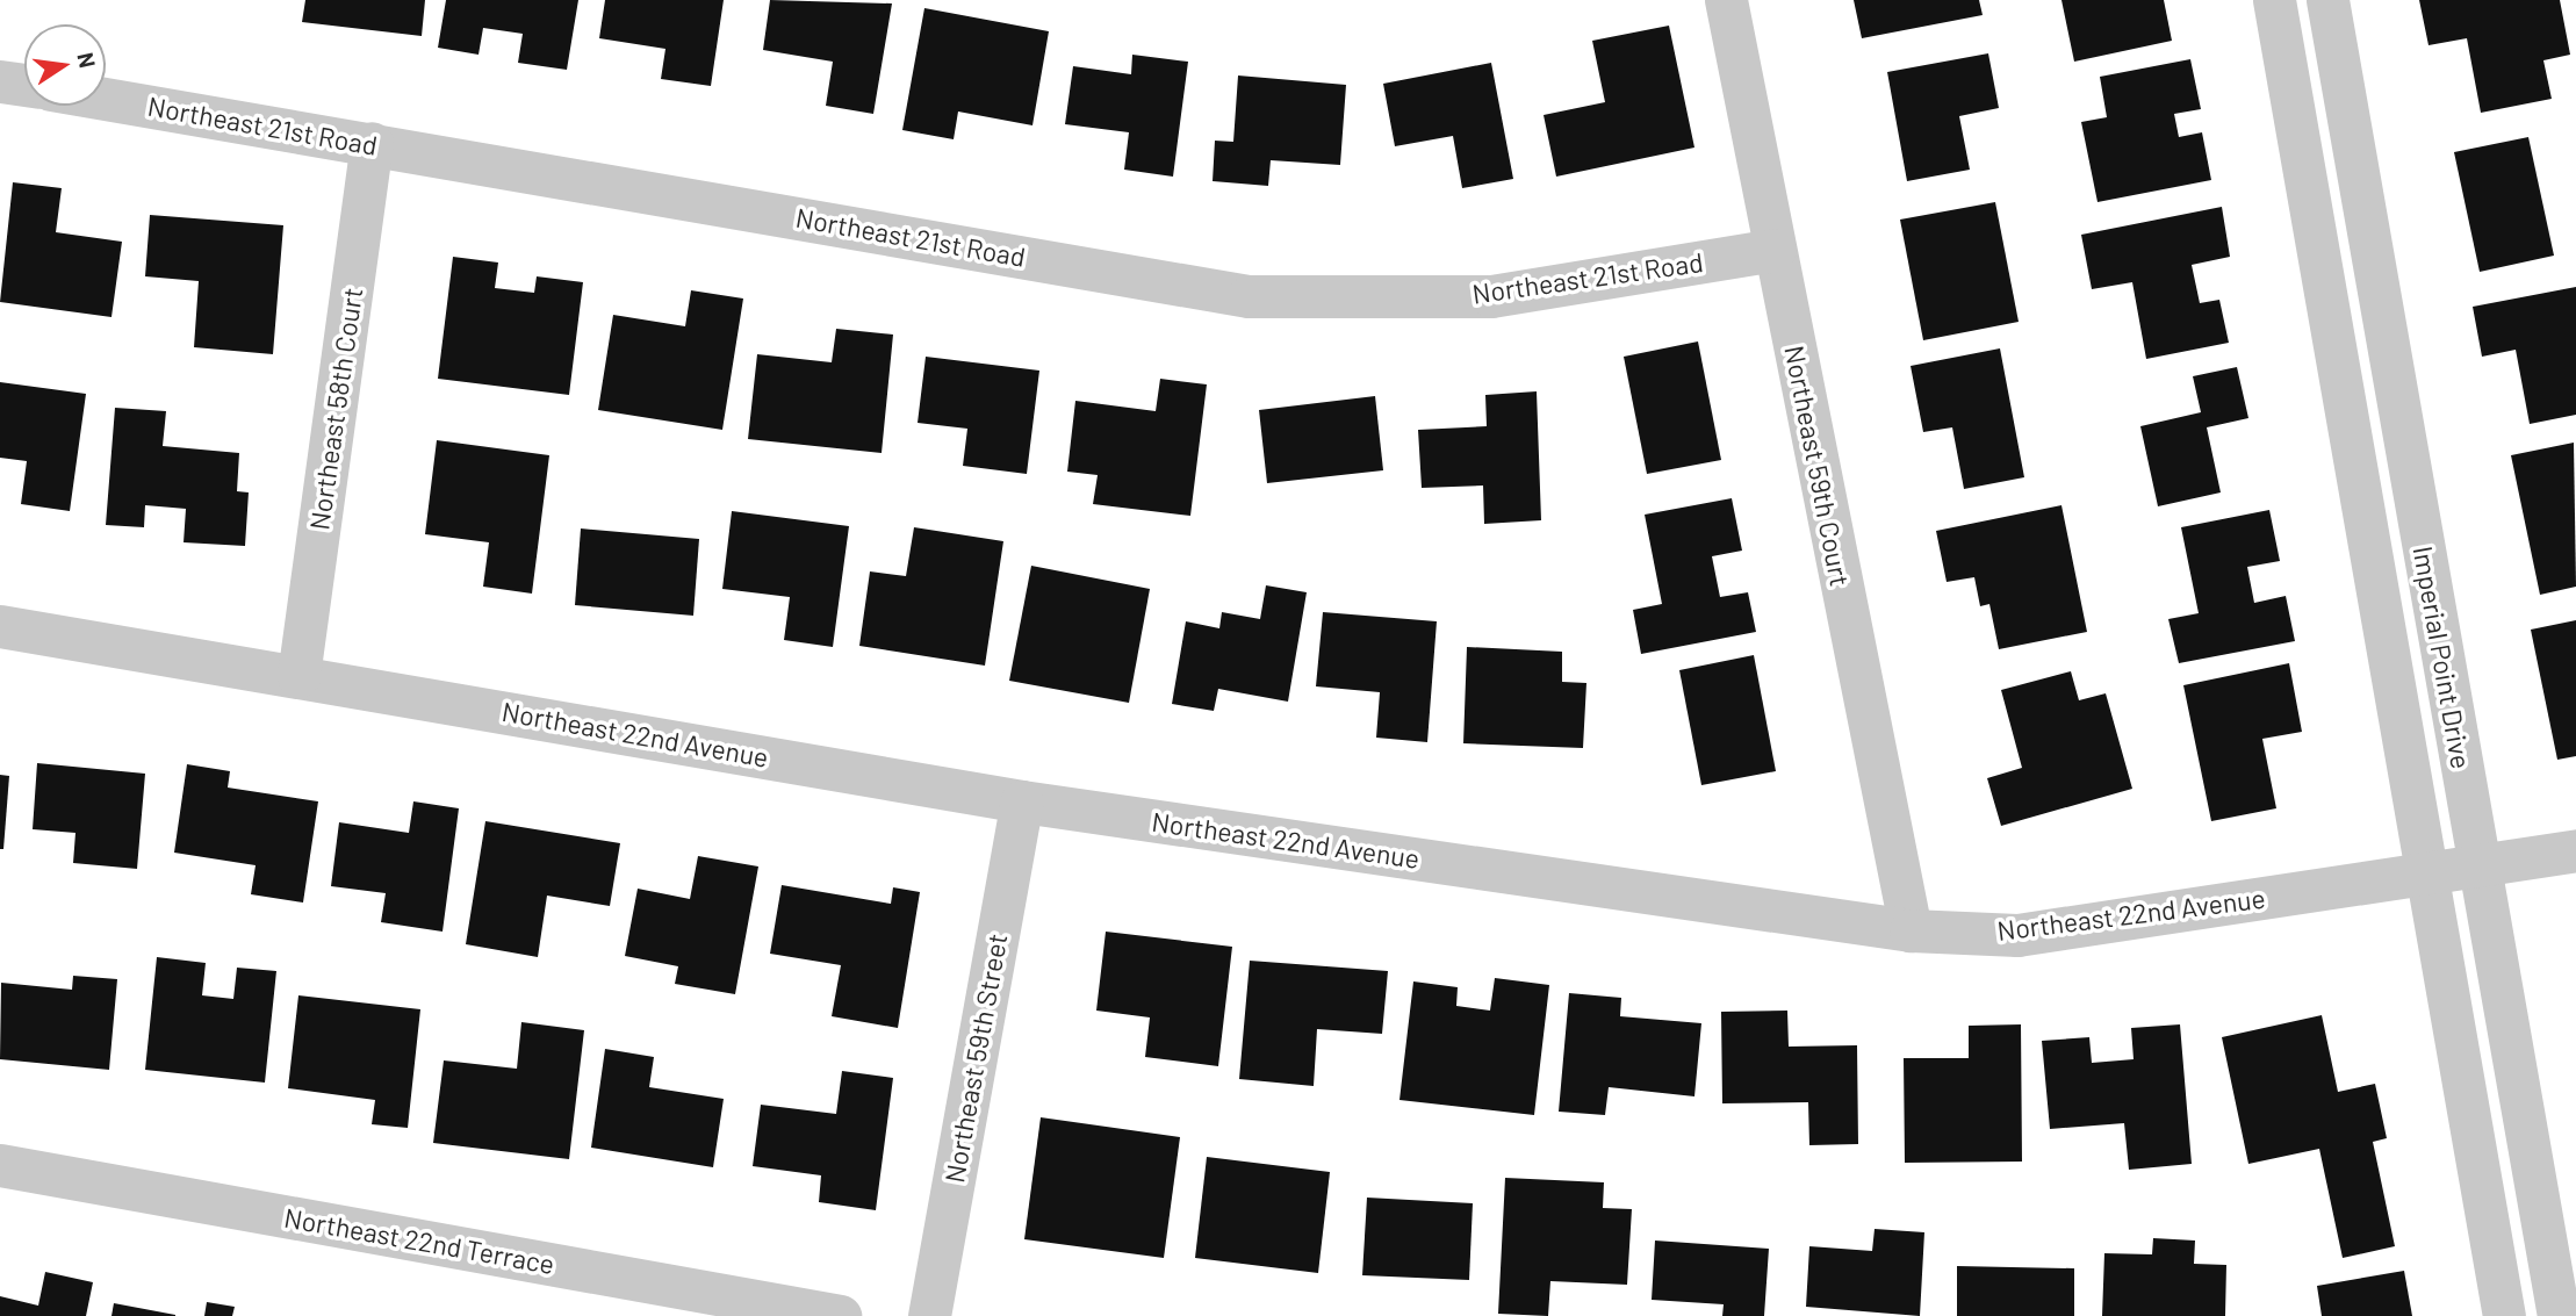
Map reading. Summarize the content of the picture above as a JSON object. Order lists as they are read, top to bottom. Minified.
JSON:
{"streets":{"street":["Northeast 21st Road","Northeast 58th Court","Northeast 59th Court","Imperial Point Drive","Northeast 22nd Avenue","Northeast 59th Street","Northeast 22nd Terrace"]},"crossings":[["Northeast 21st Road","Northeast 58th Court"],["Northeast 21st Road","Northeast 59th Court"],["Northeast 58th Court","Northeast 22nd Avenue"],["Northeast 59th Court","Northeast 22nd Avenue"],["Imperial Point Drive","Northeast 22nd Avenue"],["Northeast 22nd Avenue","Northeast 59th Street"]],"north":"right"}
